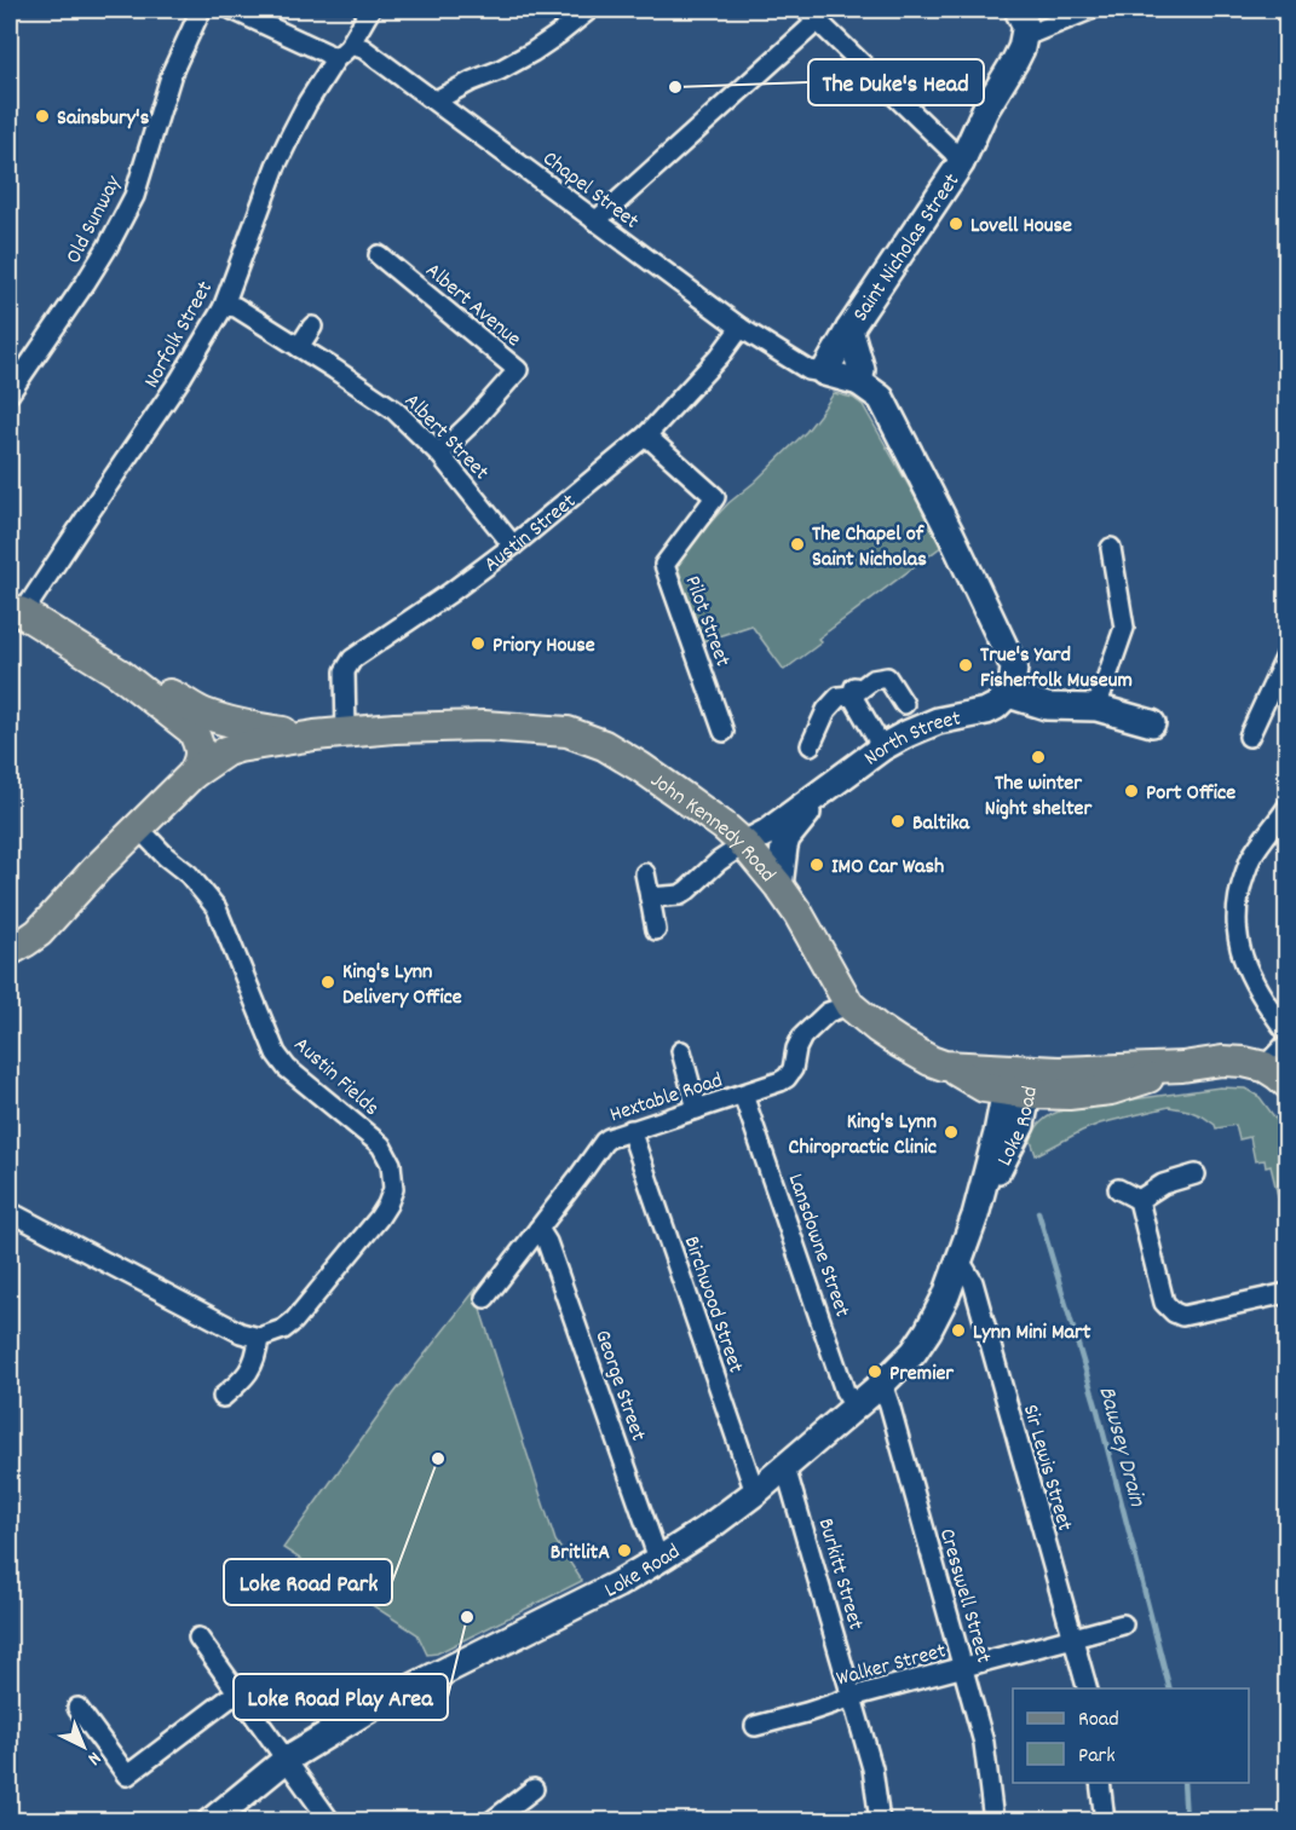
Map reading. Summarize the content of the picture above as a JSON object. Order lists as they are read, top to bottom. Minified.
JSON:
{"streets":{"main road":["John Kennedy Road"],"street":["Chapel Street","Old Sunway","Saint Nicholas Street","Albert Avenue","Norfolk Street","Albert Street","Austin Street","Pilot Street","North Street","Austin Fields","Hextable Road","Loke Road","Lansdowne Street","Birchwood Street","George Street","Sir Lewis Street","Burkitt Street","Cresswell Street","Walker Street"]},"crossings":[["Chapel Street","Saint Nicholas Street"],["Chapel Street","Norfolk Street"],["Chapel Street","Austin Street"],["Albert Avenue","Albert Street"],["Norfolk Street","Albert Street"],["Norfolk Street","John Kennedy Road"],["Albert Street","Austin Street"],["Austin Street","Pilot Street"],["Austin Street","John Kennedy Road"],["North Street","John Kennedy Road"],["John Kennedy Road","Hextable Road"],["John Kennedy Road","Loke Road"],["Hextable Road","Lansdowne Street"],["Hextable Road","Birchwood Street"],["Hextable Road","George Street"],["Loke Road","Lansdowne Street"],["Loke Road","Birchwood Street"],["Loke Road","George Street"],["Loke Road","Sir Lewis Street"],["Loke Road","Burkitt Street"],["Loke Road","Cresswell Street"],["Sir Lewis Street","Walker Street"],["Burkitt Street","Walker Street"],["Cresswell Street","Walker Street"]],"water":["Bawsey Drain"],"places":["The Duke's Head","Sainsbury's","Lovell House","The Chapel of Saint Nicholas","Priory House","True's Yard Fisherfolk Museum","The winter Night shelter","Port Office","Baltika","IMO Car Wash","King's Lynn Delivery Office","King's Lynn Chiropractic Clinic","Lynn Mini Mart","Premier","Loke Road Park","BritlitA","Loke Road Play Area"],"legend":["Road","Park"],"north":"bottom right"}
